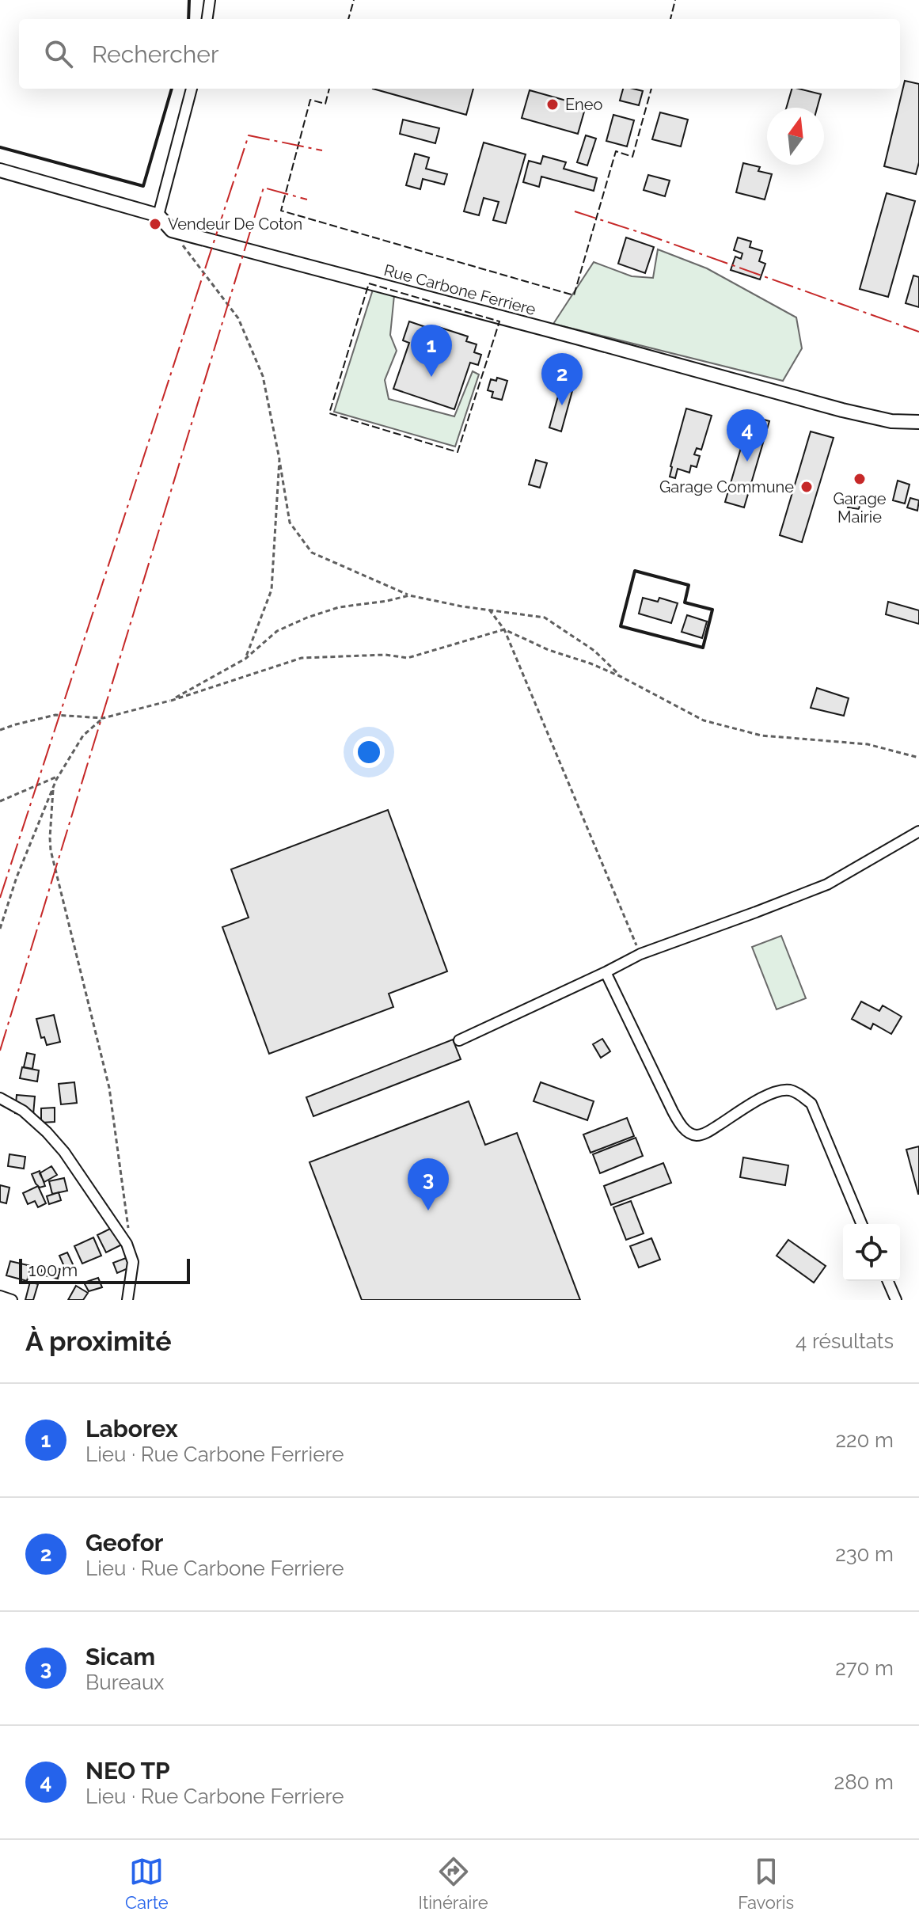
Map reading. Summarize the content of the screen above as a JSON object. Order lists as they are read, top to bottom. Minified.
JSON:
{"streets":{"street":["Rue Carbone Ferriere"]},"places":["Eneo","Vendeur De Coton","Garage Mairie","Garage Commune"],"scale_bar":"100 m","north":"top","page":{"search":"Rechercher","pins":["1","2","4","3"],"scale":"100 m","heading":["À proximité","4 résultats"],"list":[{"mark":"1","name":"Laborex","note":"Lieu · Rue Carbone Ferriere","value":"220 m"},{"mark":"2","name":"Geofor","note":"Lieu · Rue Carbone Ferriere","value":"230 m"},{"mark":"3","name":"Sicam","note":"Bureaux","value":"270 m"},{"mark":"4","name":"NEO TP","note":"Lieu · Rue Carbone Ferriere","value":"280 m"}],"nav":["Carte","Itinéraire","Favoris"]}}
